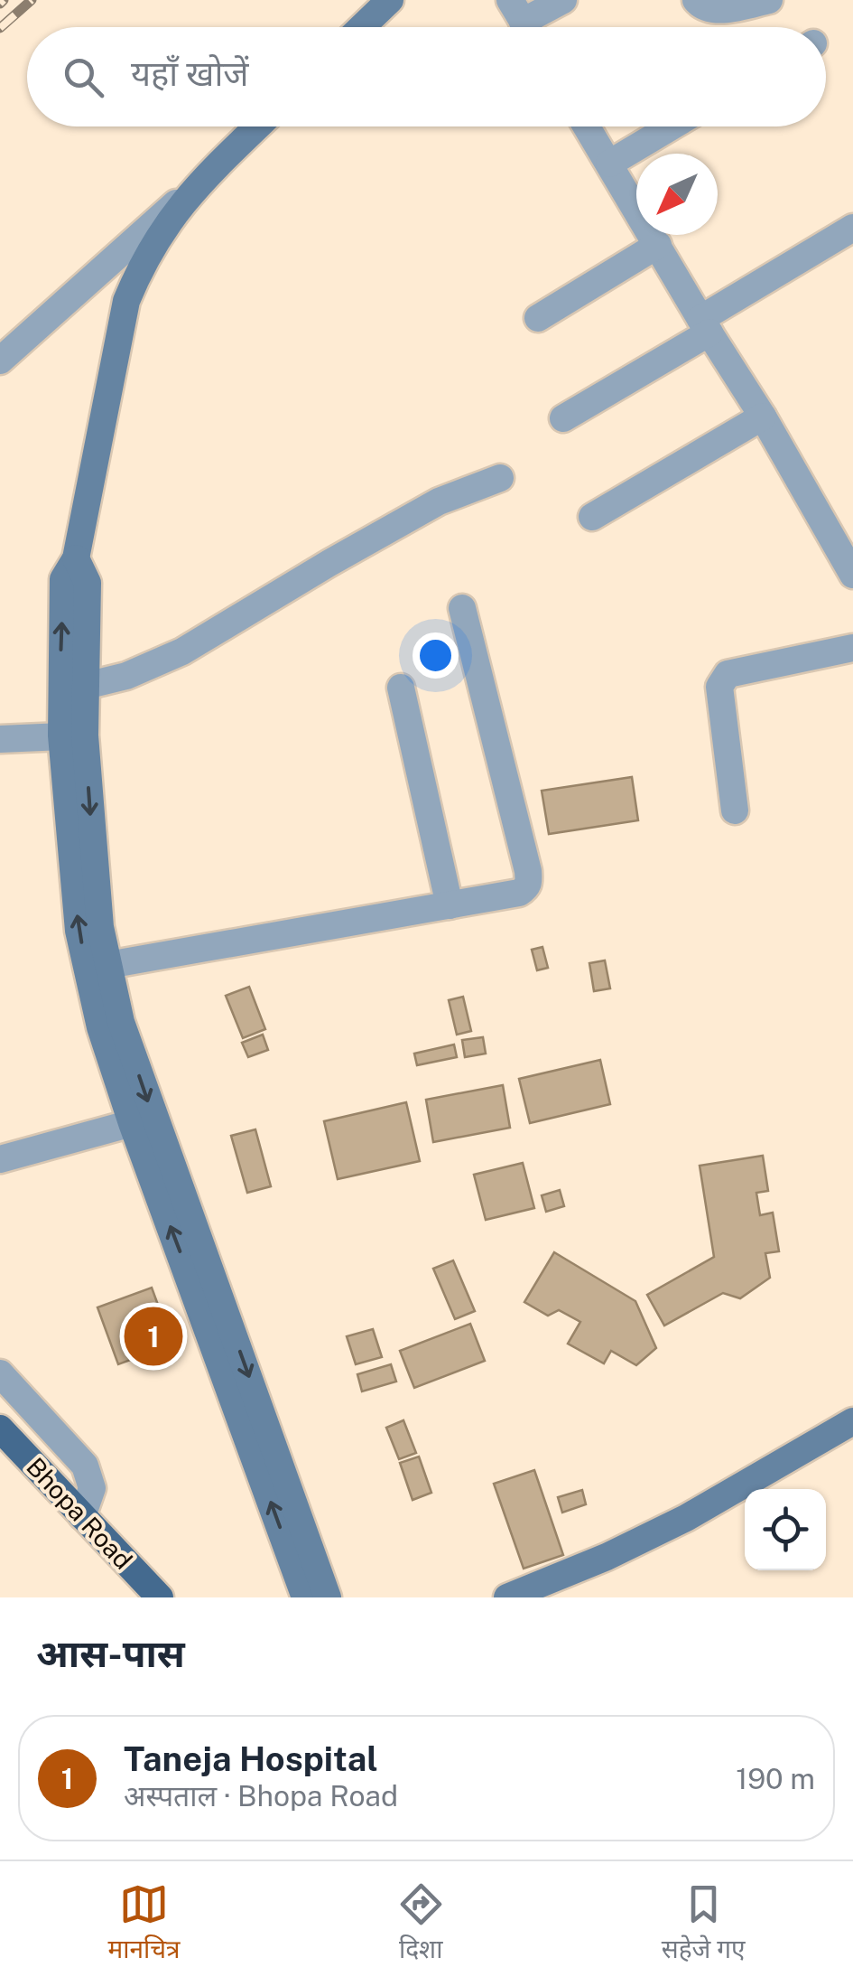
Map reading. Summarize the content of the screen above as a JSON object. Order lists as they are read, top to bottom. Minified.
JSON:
{"streets":{"main road":["Bhopa Road"]},"north":"bottom left","page":{"search":"यहाँ खोजें","pins":"1","heading":"आस-पास","list":[{"mark":"1","name":"Taneja Hospital","note":"अस्पताल · Bhopa Road","value":"190 m"}],"nav":["मानचित्र","दिशा","सहेजे गए"]}}
